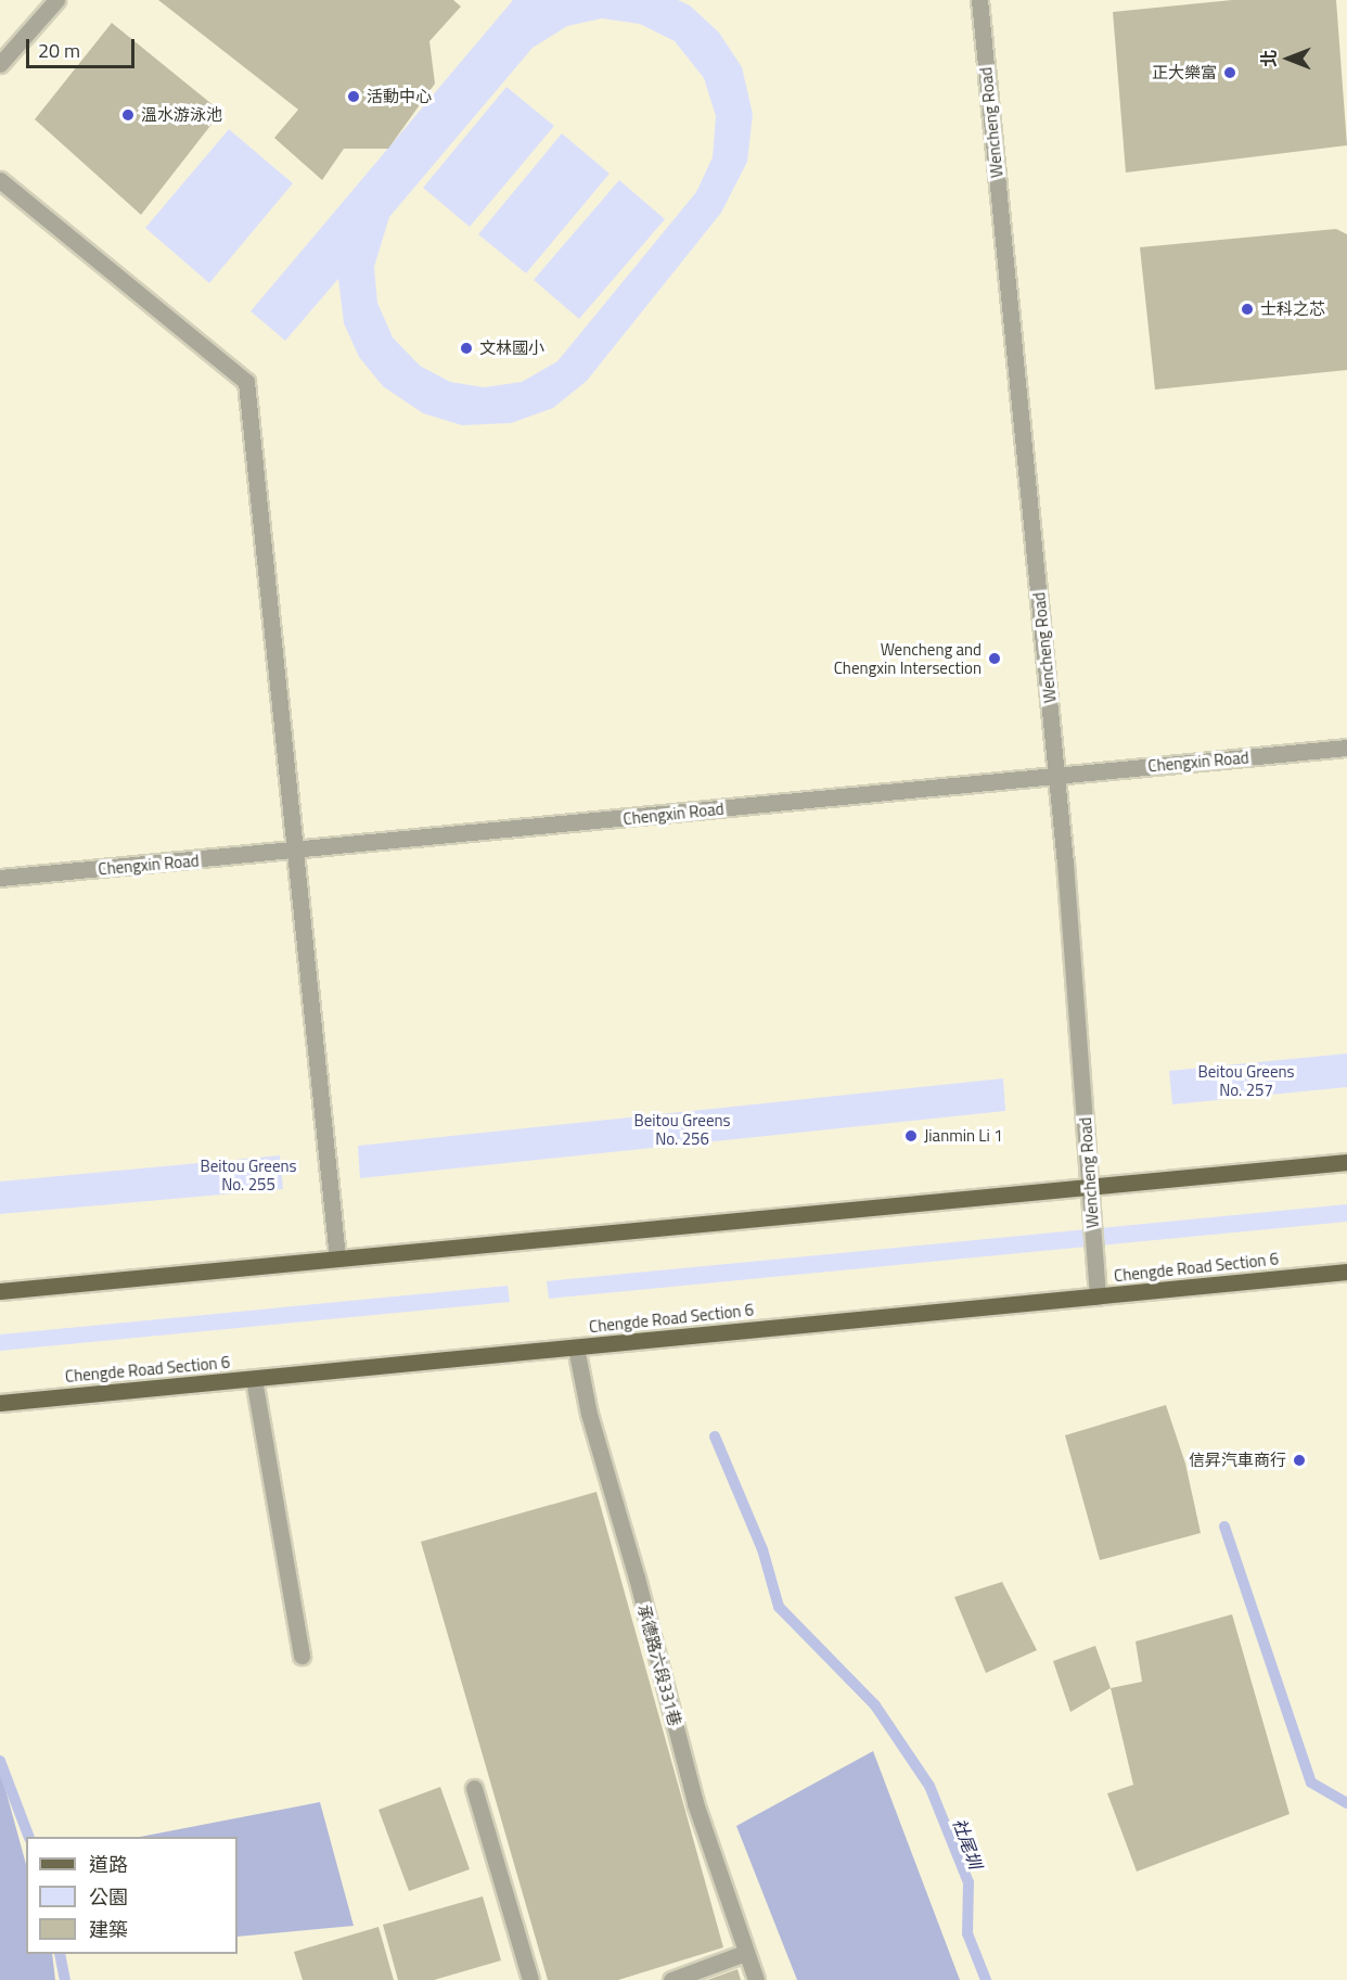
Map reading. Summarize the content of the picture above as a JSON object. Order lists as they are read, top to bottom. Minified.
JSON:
{"streets":{"main road":["Chengde Road Section 6"],"street":["Wencheng Road","Chengxin Road","承德路六段331巷"]},"crossings":[["Wencheng Road","Chengxin Road"],["Wencheng Road","Chengde Road Section 6"],["Chengde Road Section 6","承德路六段331巷"]],"water":["社尾圳"],"parks":["Beitou Greens No. 257","Beitou Greens No. 256","Beitou Greens No. 255"],"places":["正大樂富","活動中心","溫水游泳池","士科之芯","文林國小","Wencheng and Chengxin Intersection","Jianmin Li 1","信昇汽車商行"],"legend":["道路","公園","建築"],"scale_bar":"20 m","north":"left"}
